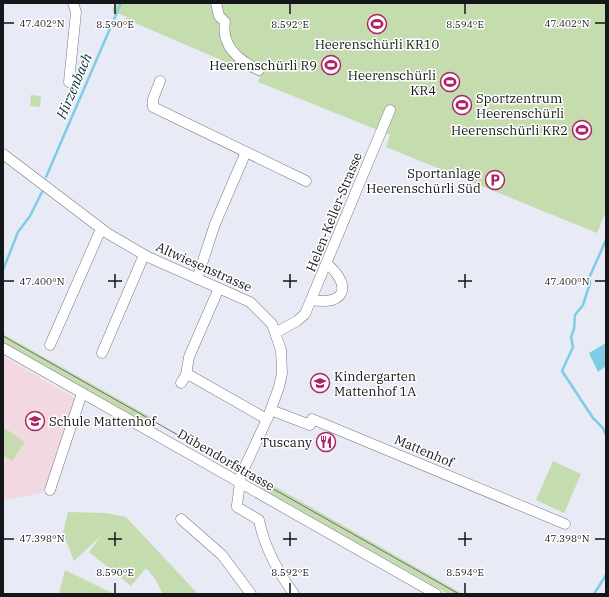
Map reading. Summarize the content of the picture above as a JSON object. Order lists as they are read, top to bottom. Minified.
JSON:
{"streets":{"street":["Helen-Keller-Strasse","Altwiesenstrasse","Mattenhof","Dübendorfstrasse"]},"crossings":[["Helen-Keller-Strasse","Altwiesenstrasse"],["Altwiesenstrasse","Mattenhof"],["Altwiesenstrasse","Dübendorfstrasse"]],"water":["Hirzenbach"],"places":{"sports":["Heerenschürli KR10","Heerenschürli R9","Heerenschürli KR4","Sportzentrum Heerenschürli","Heerenschürli KR2"],"parking":["Sportanlage Heerenschürli Süd"],"school or university":["Kindergarten Mattenhof 1A","Schule Mattenhof"],"restaurant":["Tuscany"]},"coordinates":["47.402°N","8.590°E","8.592°E","8.594°E","47.400°N","47.398°N"]}
